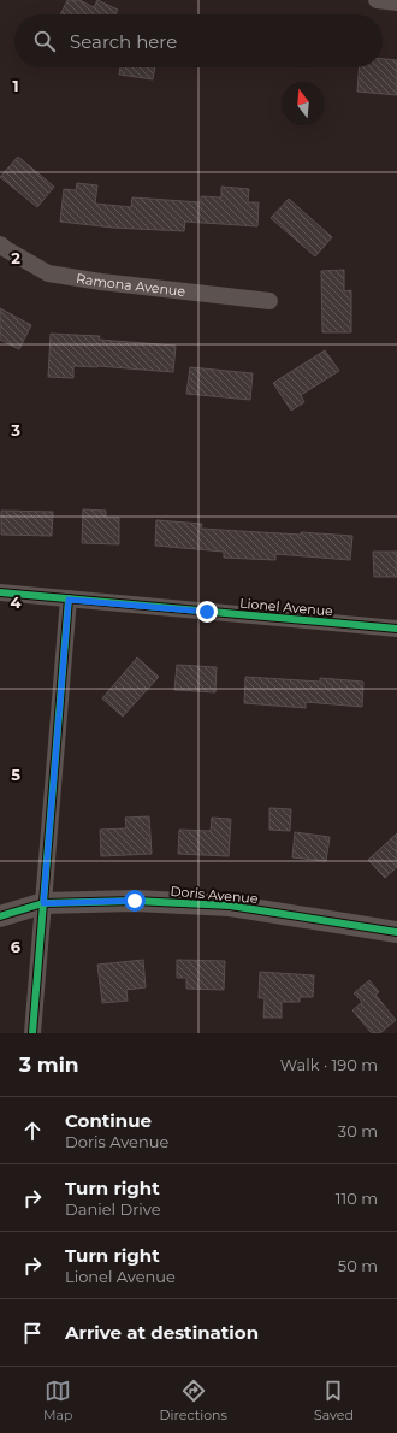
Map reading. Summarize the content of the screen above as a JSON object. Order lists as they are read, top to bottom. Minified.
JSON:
{"streets":{"street":["Ramona Avenue","Lionel Avenue","Doris Avenue"]},"north":"top","page":{"search":"Search here","heading":["3 min","Walk · 190 m"],"list":[["Continue","Doris Avenue","30 m"],["Turn right","Daniel Drive","110 m"],["Turn right","Lionel Avenue","50 m"],"Arrive at destination"],"nav":["Map","Directions","Saved"]},"grid":{"rows":["1","2","3","4","5","6"]}}
